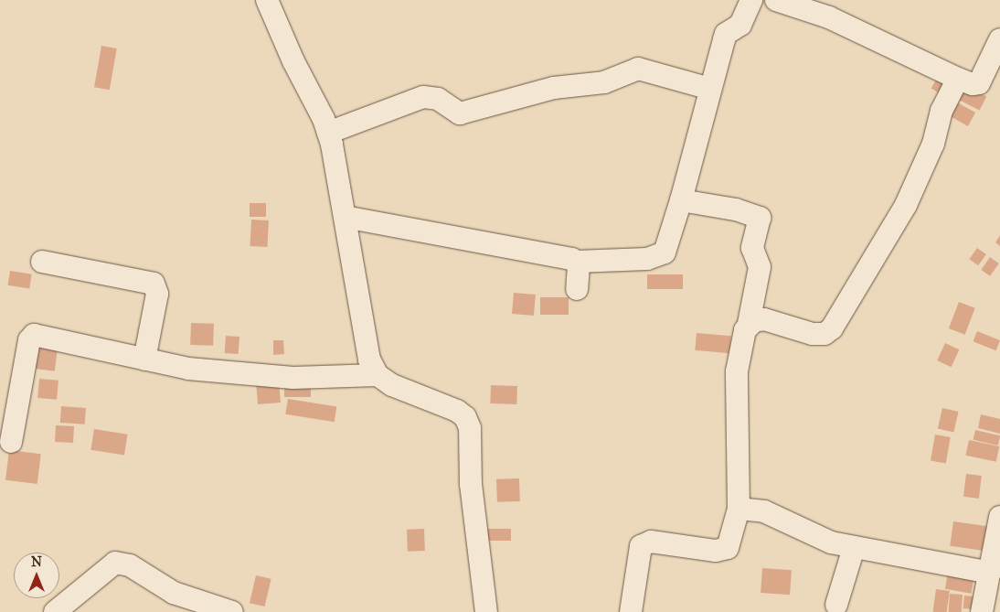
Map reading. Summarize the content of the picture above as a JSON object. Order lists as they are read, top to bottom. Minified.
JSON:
{"north":"top"}
